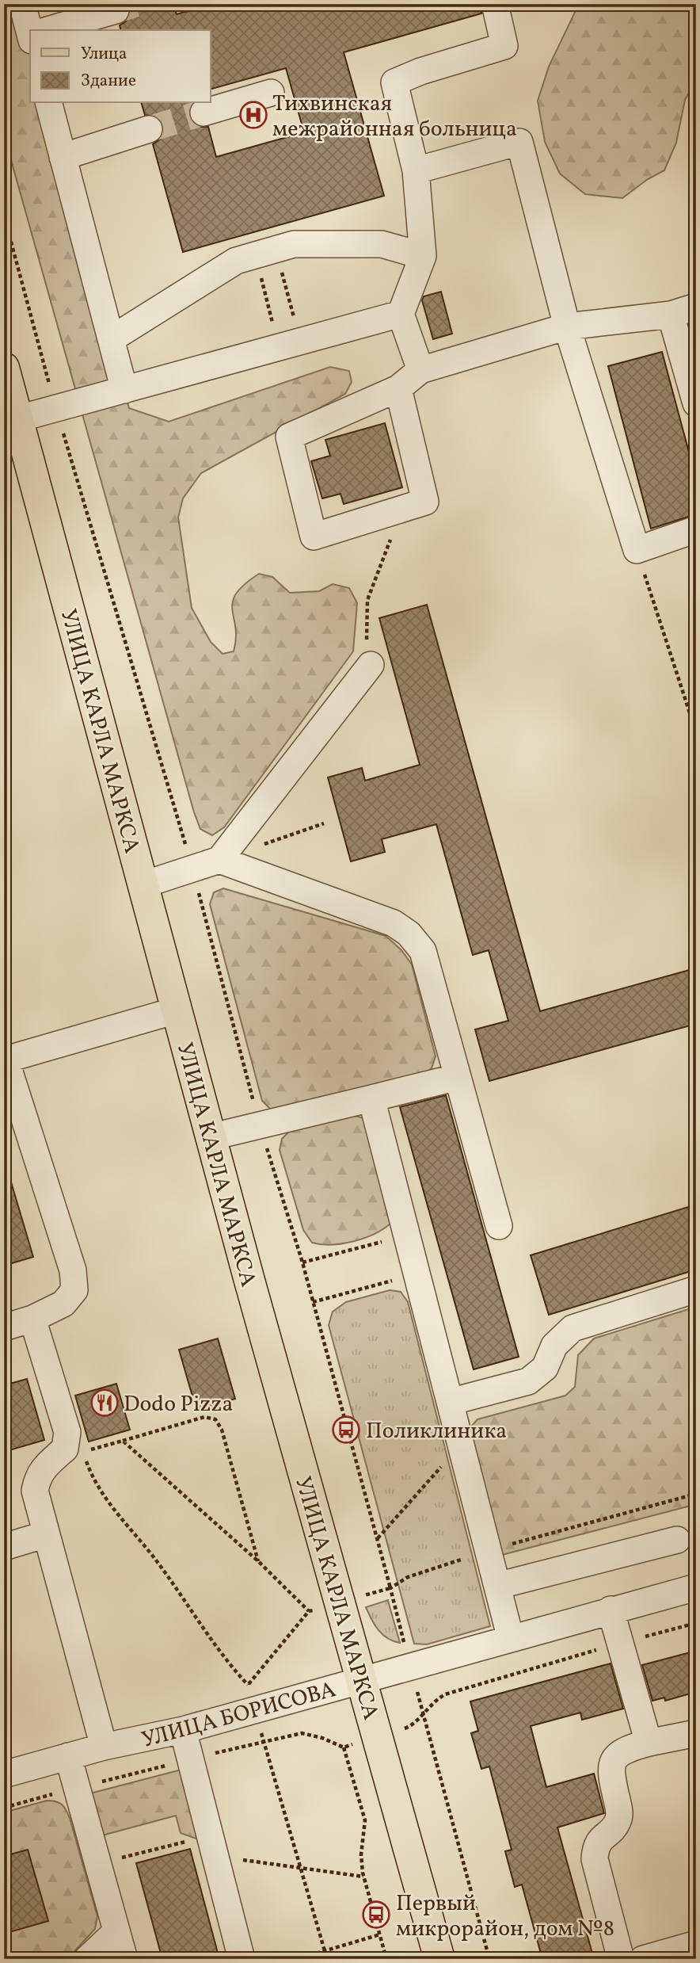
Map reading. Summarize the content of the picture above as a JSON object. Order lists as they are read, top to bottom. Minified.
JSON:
{"streets":{"main road":["УЛИЦА КАРЛА МАРКСА"],"street":["УЛИЦА БОРИСОВА"]},"crossings":[["УЛИЦА КАРЛА МАРКСА","УЛИЦА БОРИСОВА"]],"places":{"hospital":["Тихвинская межрайонная больница"],"restaurant":["Dodo Pizza"],"bus stop":["Поликлиника","Первый микрорайон, дом №8"]},"legend":["Улица","Здание"]}
